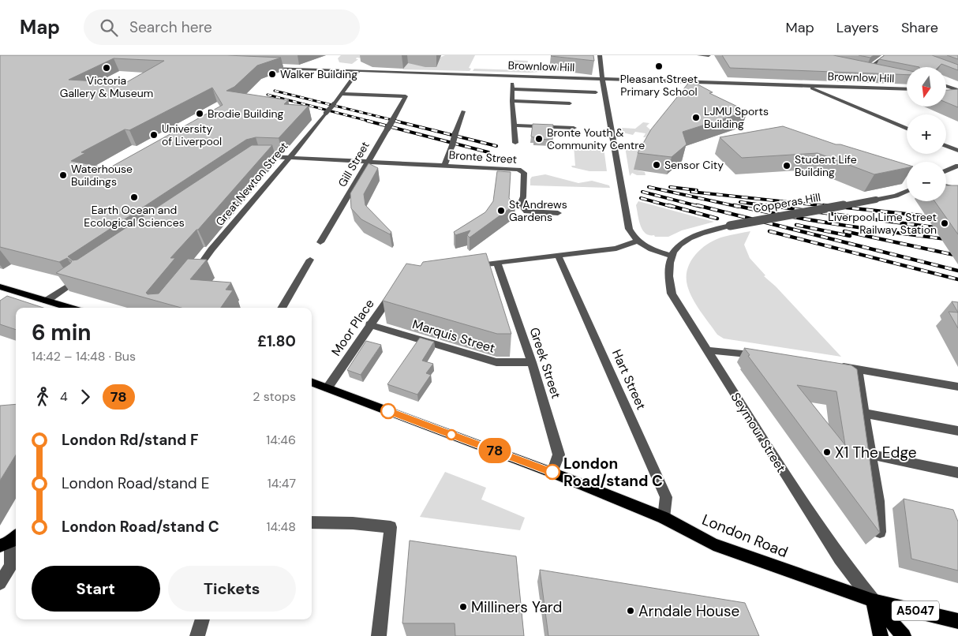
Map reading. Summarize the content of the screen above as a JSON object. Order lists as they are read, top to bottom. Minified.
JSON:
{"streets":{"main road":["London Road","A5047"],"street":["Brownlow Hill","Bronte Street","Gill Street","Great Newton Street","Copperas Hill","Moor Place","Marquis Street","Greek Street","Hart Street","Seymour Street"]},"crossings":[["Brownlow Hill","Great Newton Street"],["Bronte Street","Gill Street"],["Bronte Street","Great Newton Street"],["Gill Street","Great Newton Street"],["Copperas Hill","Seymour Street"],["Moor Place","Marquis Street"],["Moor Place","London Road"],["Moor Place","A5047"],["Marquis Street","Greek Street"],["Greek Street","London Road"],["Hart Street","London Road"],["Seymour Street","London Road"],["London Road","A5047"]],"places":["Pleasant Street Primary School","Victoria Gallery & Museum","Walker Building","Brodie Building","LJMU Sports Building","University of Liverpool","Bronte Youth & Community Centre","Sensor City","Student Life Building","Waterhouse Buildings","Earth Ocean and Ecological Sciences","St Andrews Gardens","Liverpool Lime Street Railway Station","X1 The Edge","London Road/stand C","Milliners Yard","Arndale House"],"lines":["bus line 78"],"north":"bottom","page":{"header":"Map","search":"Search here","nav":["Map","Layers","Share"],"on_map":"78","map_buttons":["+","−"],"heading":["6 min","14:42 – 14:48 · Bus","£1.80"],"legs":["4","78","2 stops"],"list":[{"name":"London Rd/stand F","value":"14:46"},{"name":"London Road/stand E","value":"14:47"},{"name":"London Road/stand C","value":"14:48"}],"buttons":["Start","Tickets"]}}
